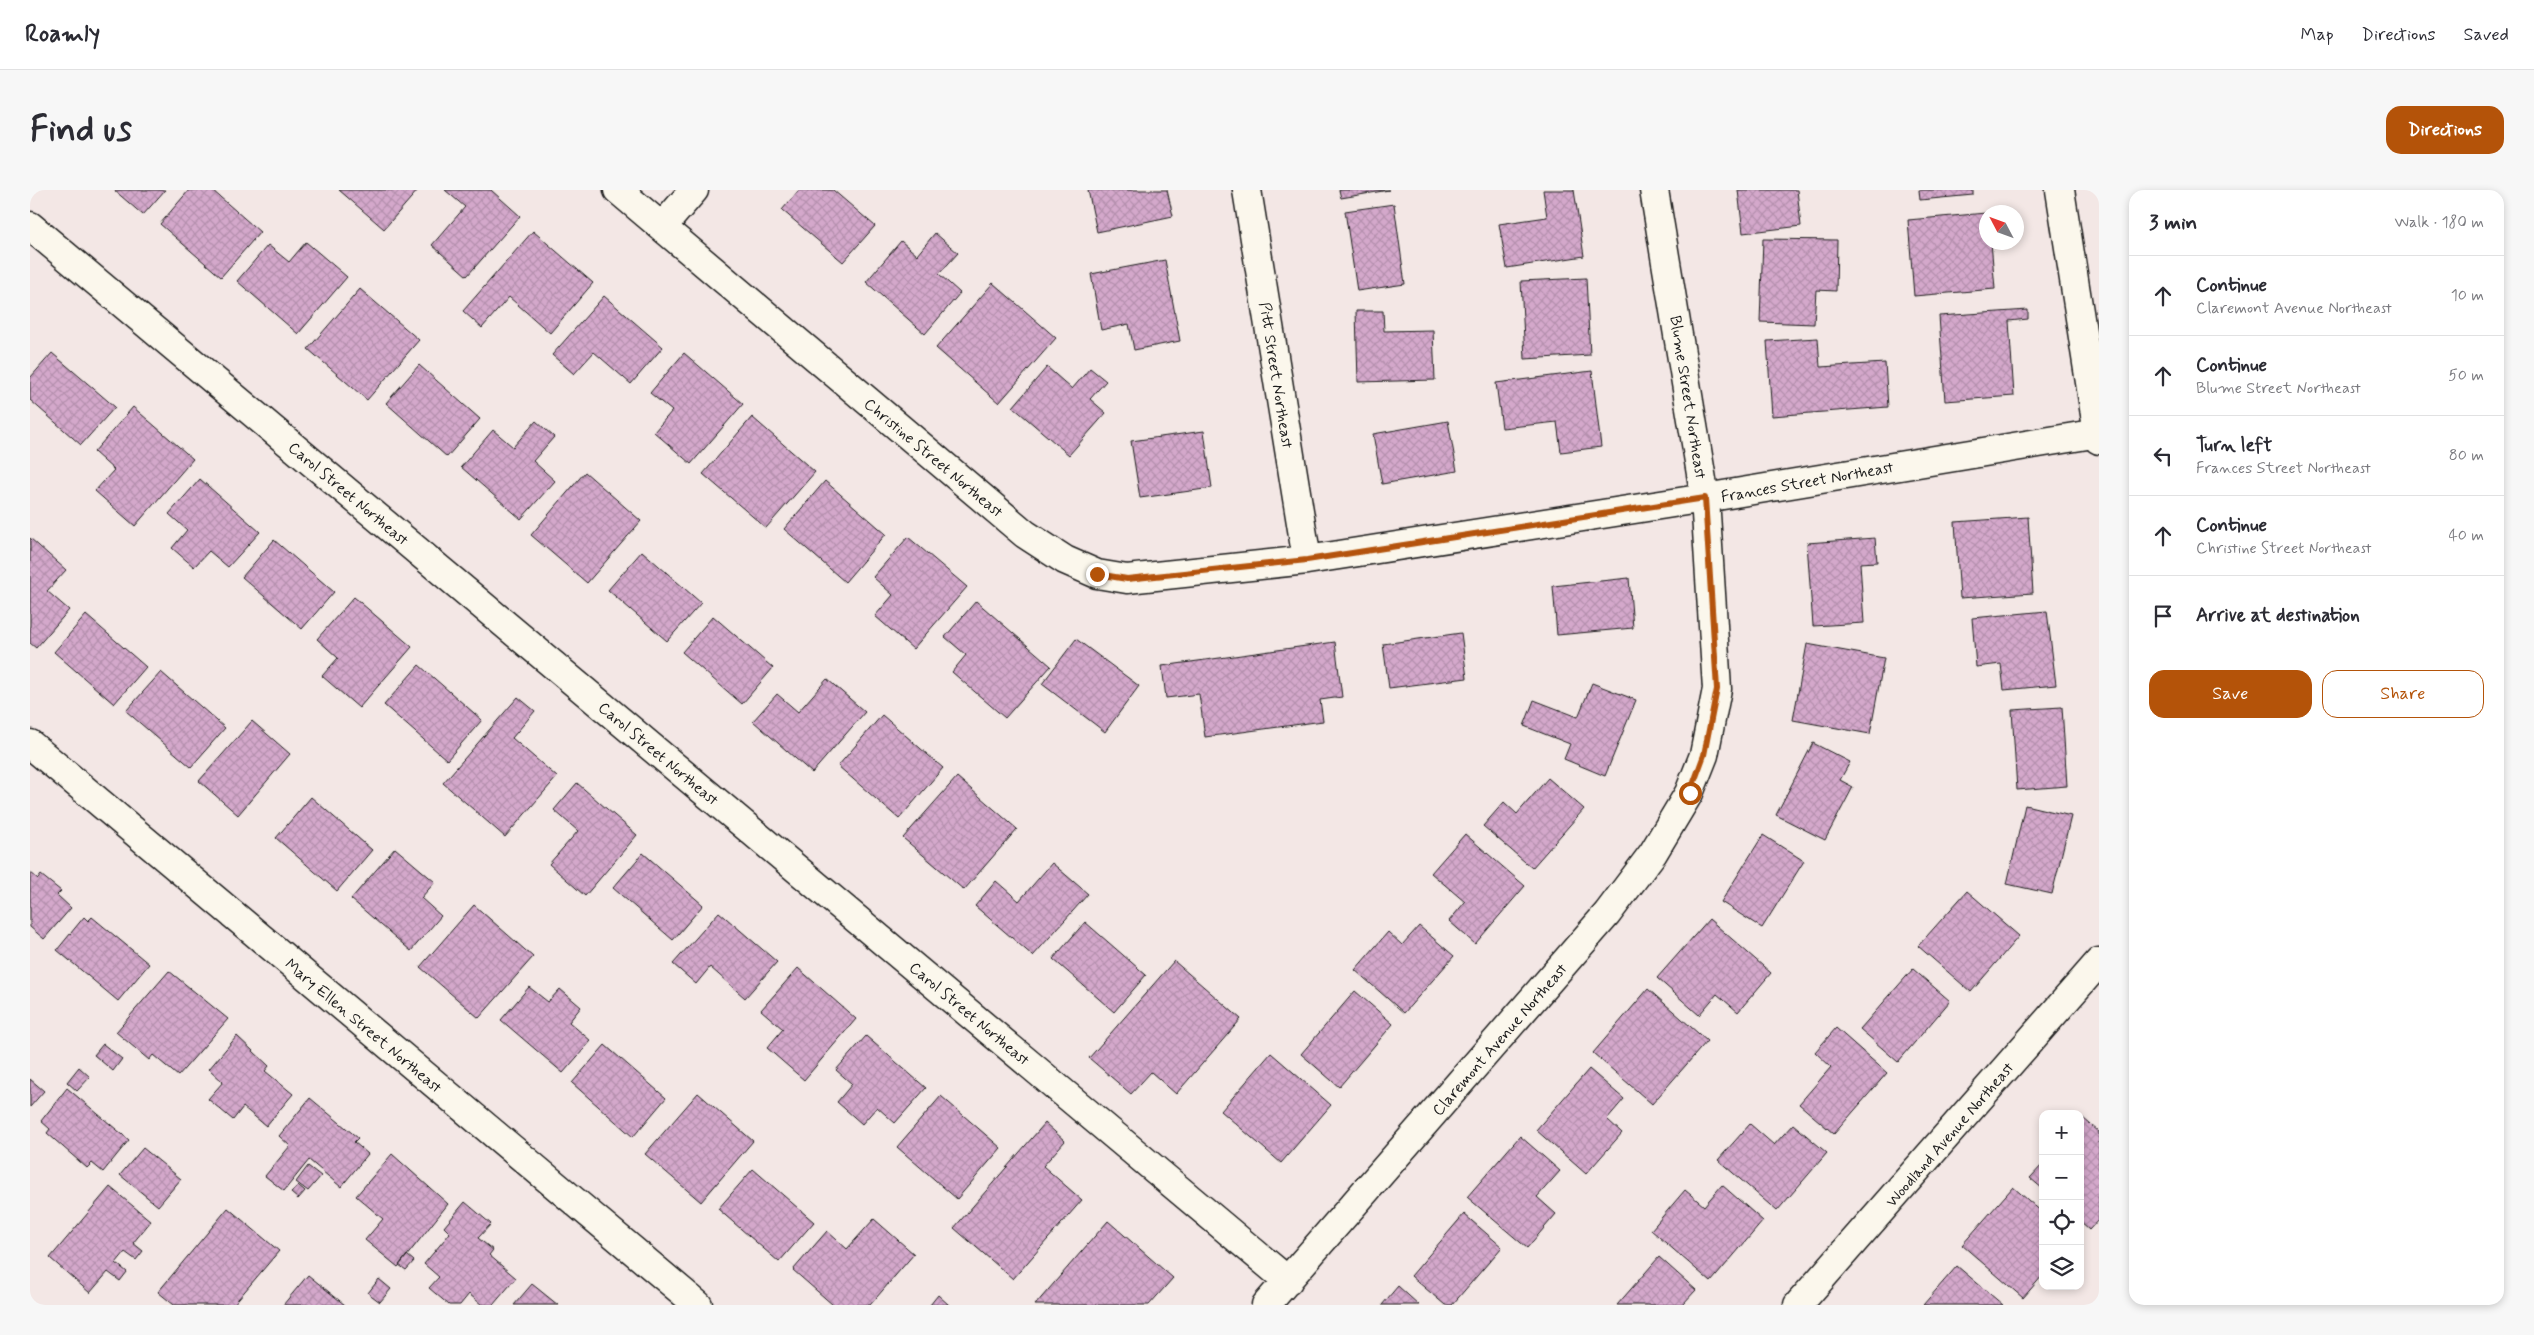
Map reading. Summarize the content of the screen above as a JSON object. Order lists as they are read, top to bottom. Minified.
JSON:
{"streets":{"street":["Pitt Street Northeast","Blume Street Northeast","Christine Street Northeast","Frances Street Northeast","Carol Street Northeast","Mary Ellen Street Northeast","Claremont Avenue Northeast","Woodland Avenue Northeast"]},"crossings":[["Pitt Street Northeast","Christine Street Northeast"],["Pitt Street Northeast","Frances Street Northeast"],["Blume Street Northeast","Frances Street Northeast"],["Blume Street Northeast","Claremont Avenue Northeast"],["Christine Street Northeast","Frances Street Northeast"],["Carol Street Northeast","Claremont Avenue Northeast"]],"north":"top left","page":{"header":"Roamly","nav":["Map","Directions","Saved"],"buttons":["Directions",["Save","Share"]],"title":"Find us","heading":["3 min","Walk · 180 m"],"list":[["Continue","Claremont Avenue Northeast","10 m"],["Continue","Blume Street Northeast","50 m"],["Turn left","Frances Street Northeast","80 m"],["Continue","Christine Street Northeast","40 m"],"Arrive at destination"],"map_buttons":["+","−"]}}
